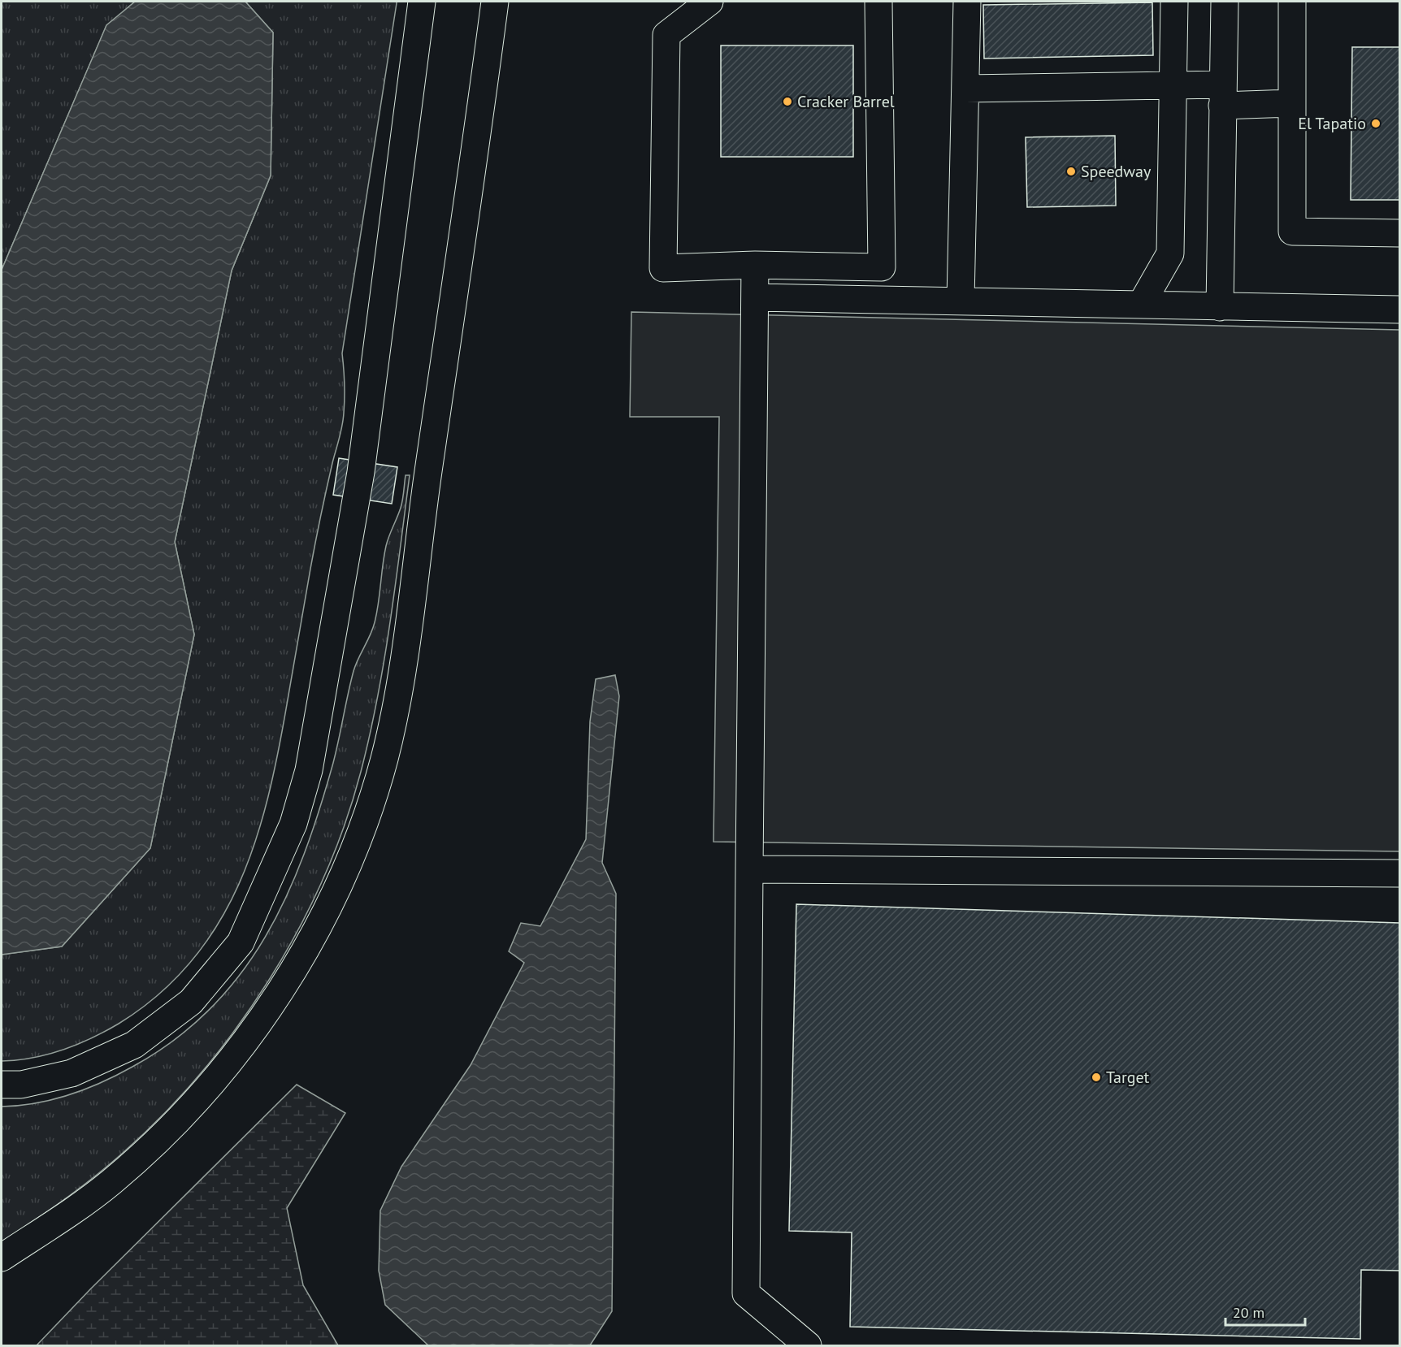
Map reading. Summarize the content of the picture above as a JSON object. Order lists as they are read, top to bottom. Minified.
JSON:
{"places":["Cracker Barrel","El Tapatio","Speedway","Target"],"scale_bar":"20 m"}
